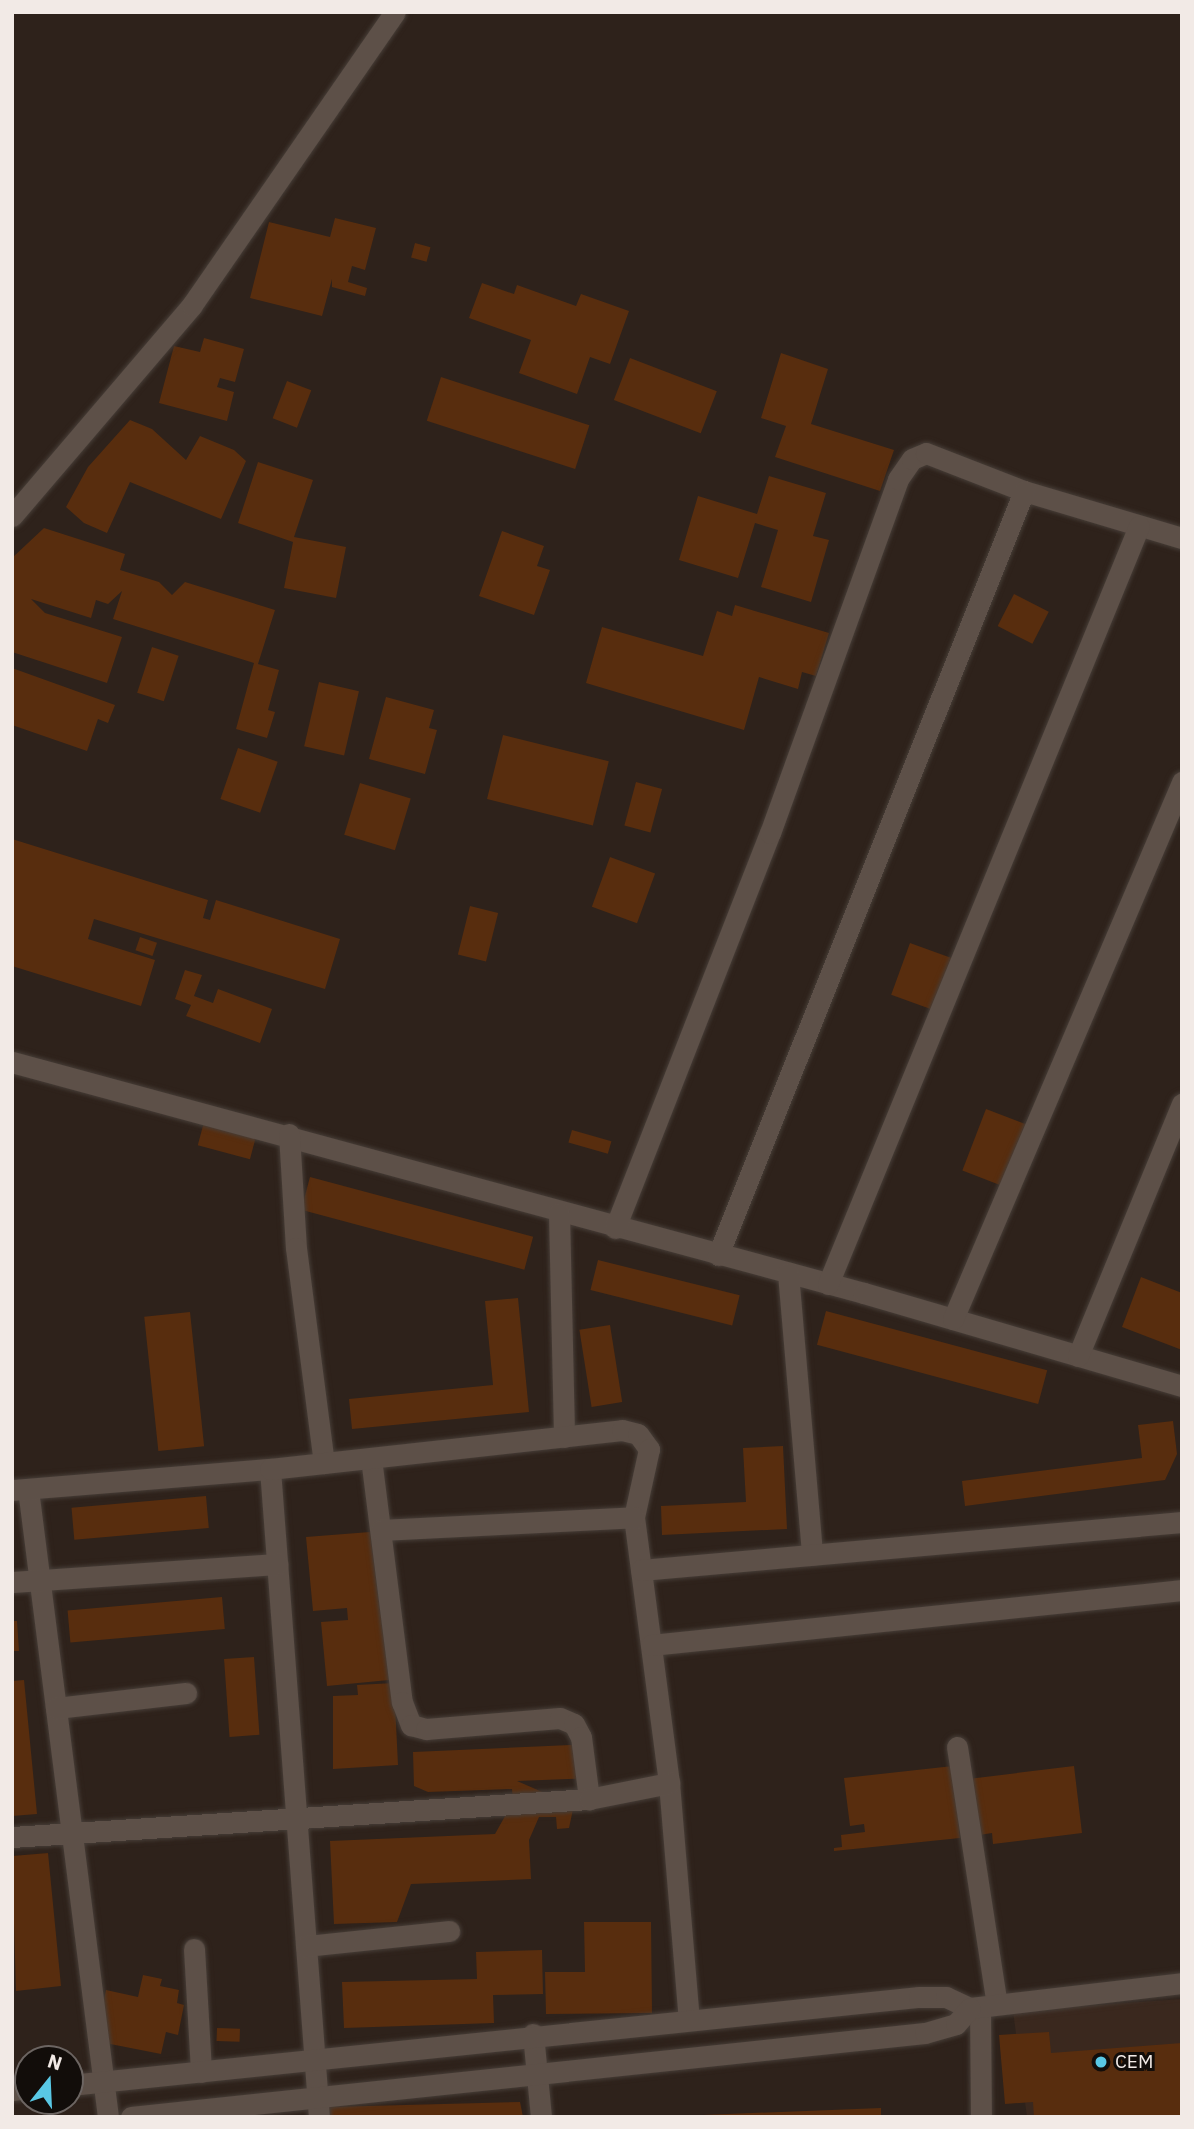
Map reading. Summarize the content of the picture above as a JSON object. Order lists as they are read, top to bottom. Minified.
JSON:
{"places":["CEM"],"north":"top"}
